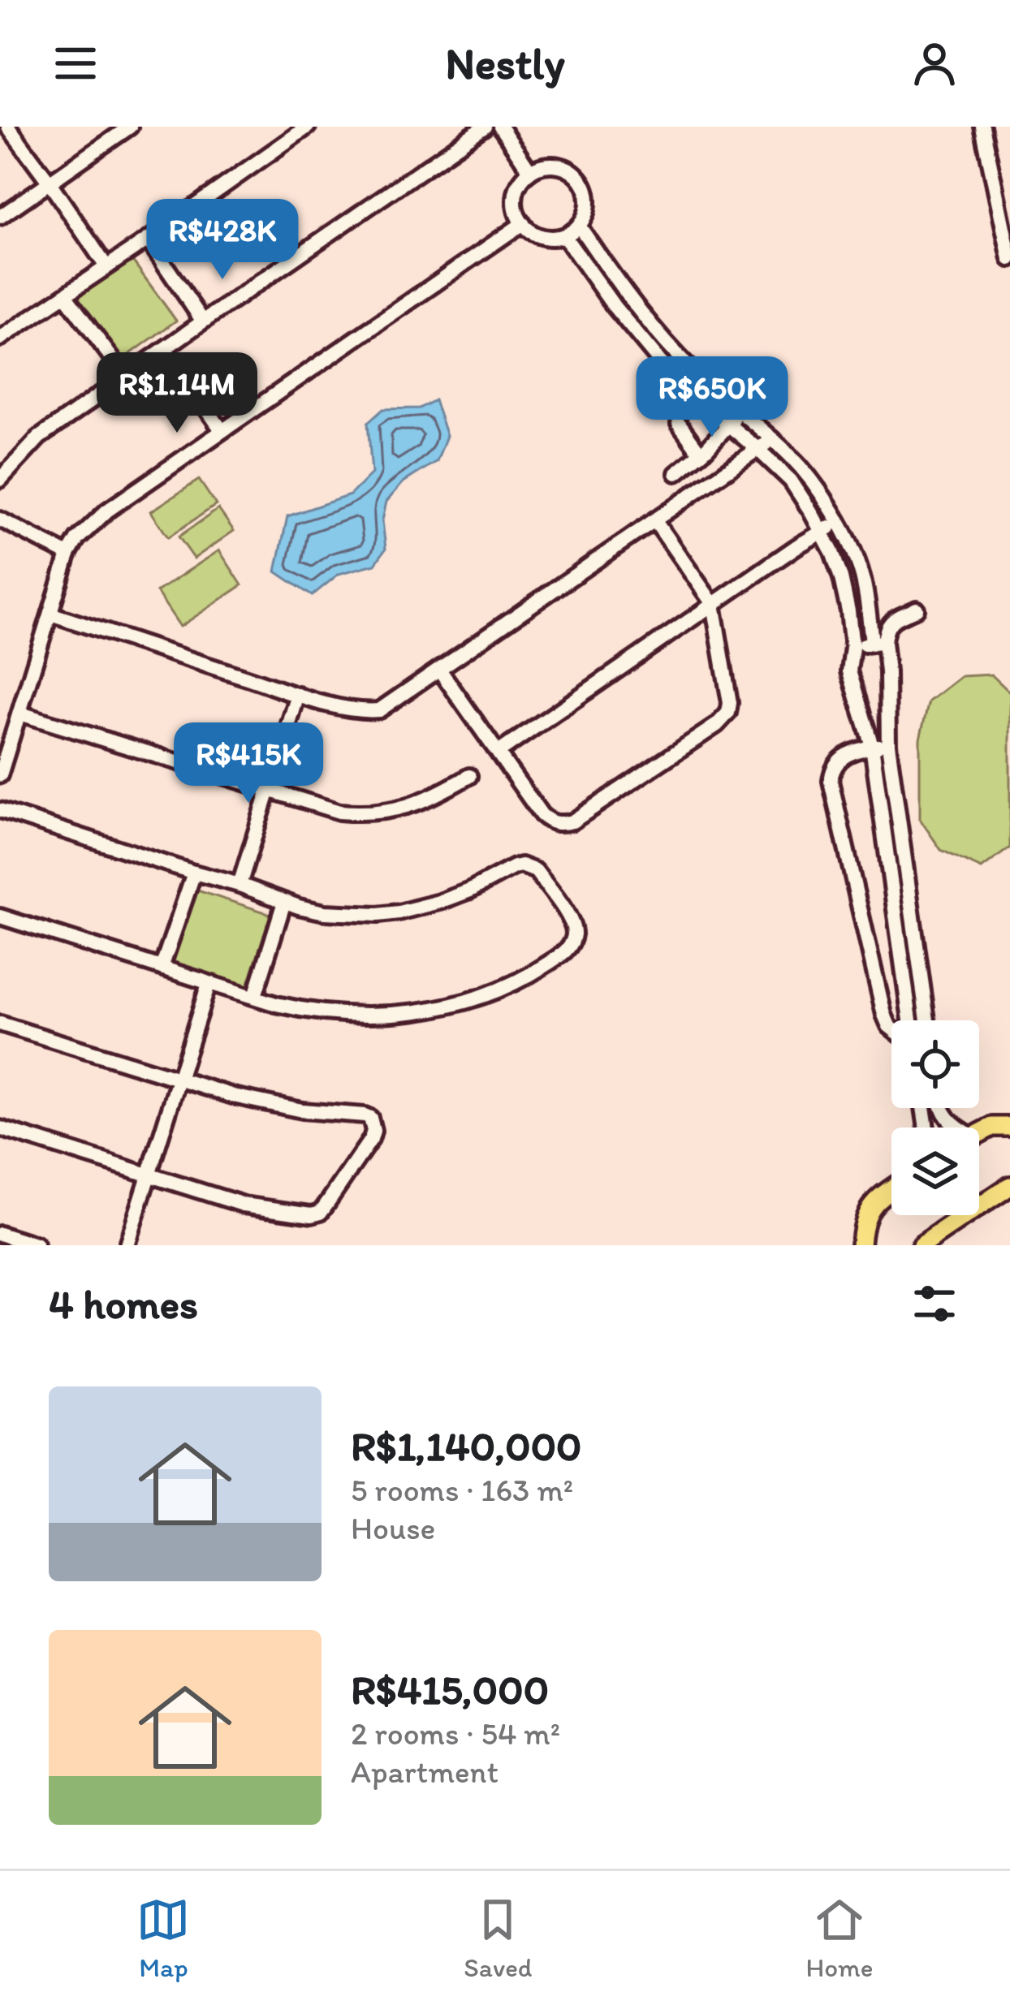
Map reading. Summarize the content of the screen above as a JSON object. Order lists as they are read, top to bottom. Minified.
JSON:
{"page":{"header":"Nestly","price":["R$428K","R$1.14M","R$650K","R$415K"],"heading":"4 homes","list":[{"name":"R$1,140,000","note":"5 rooms · 163 m² · House"},{"name":"R$415,000","note":"2 rooms · 54 m² · Apartment"}],"tabs":["Map","Saved","Home"]}}
